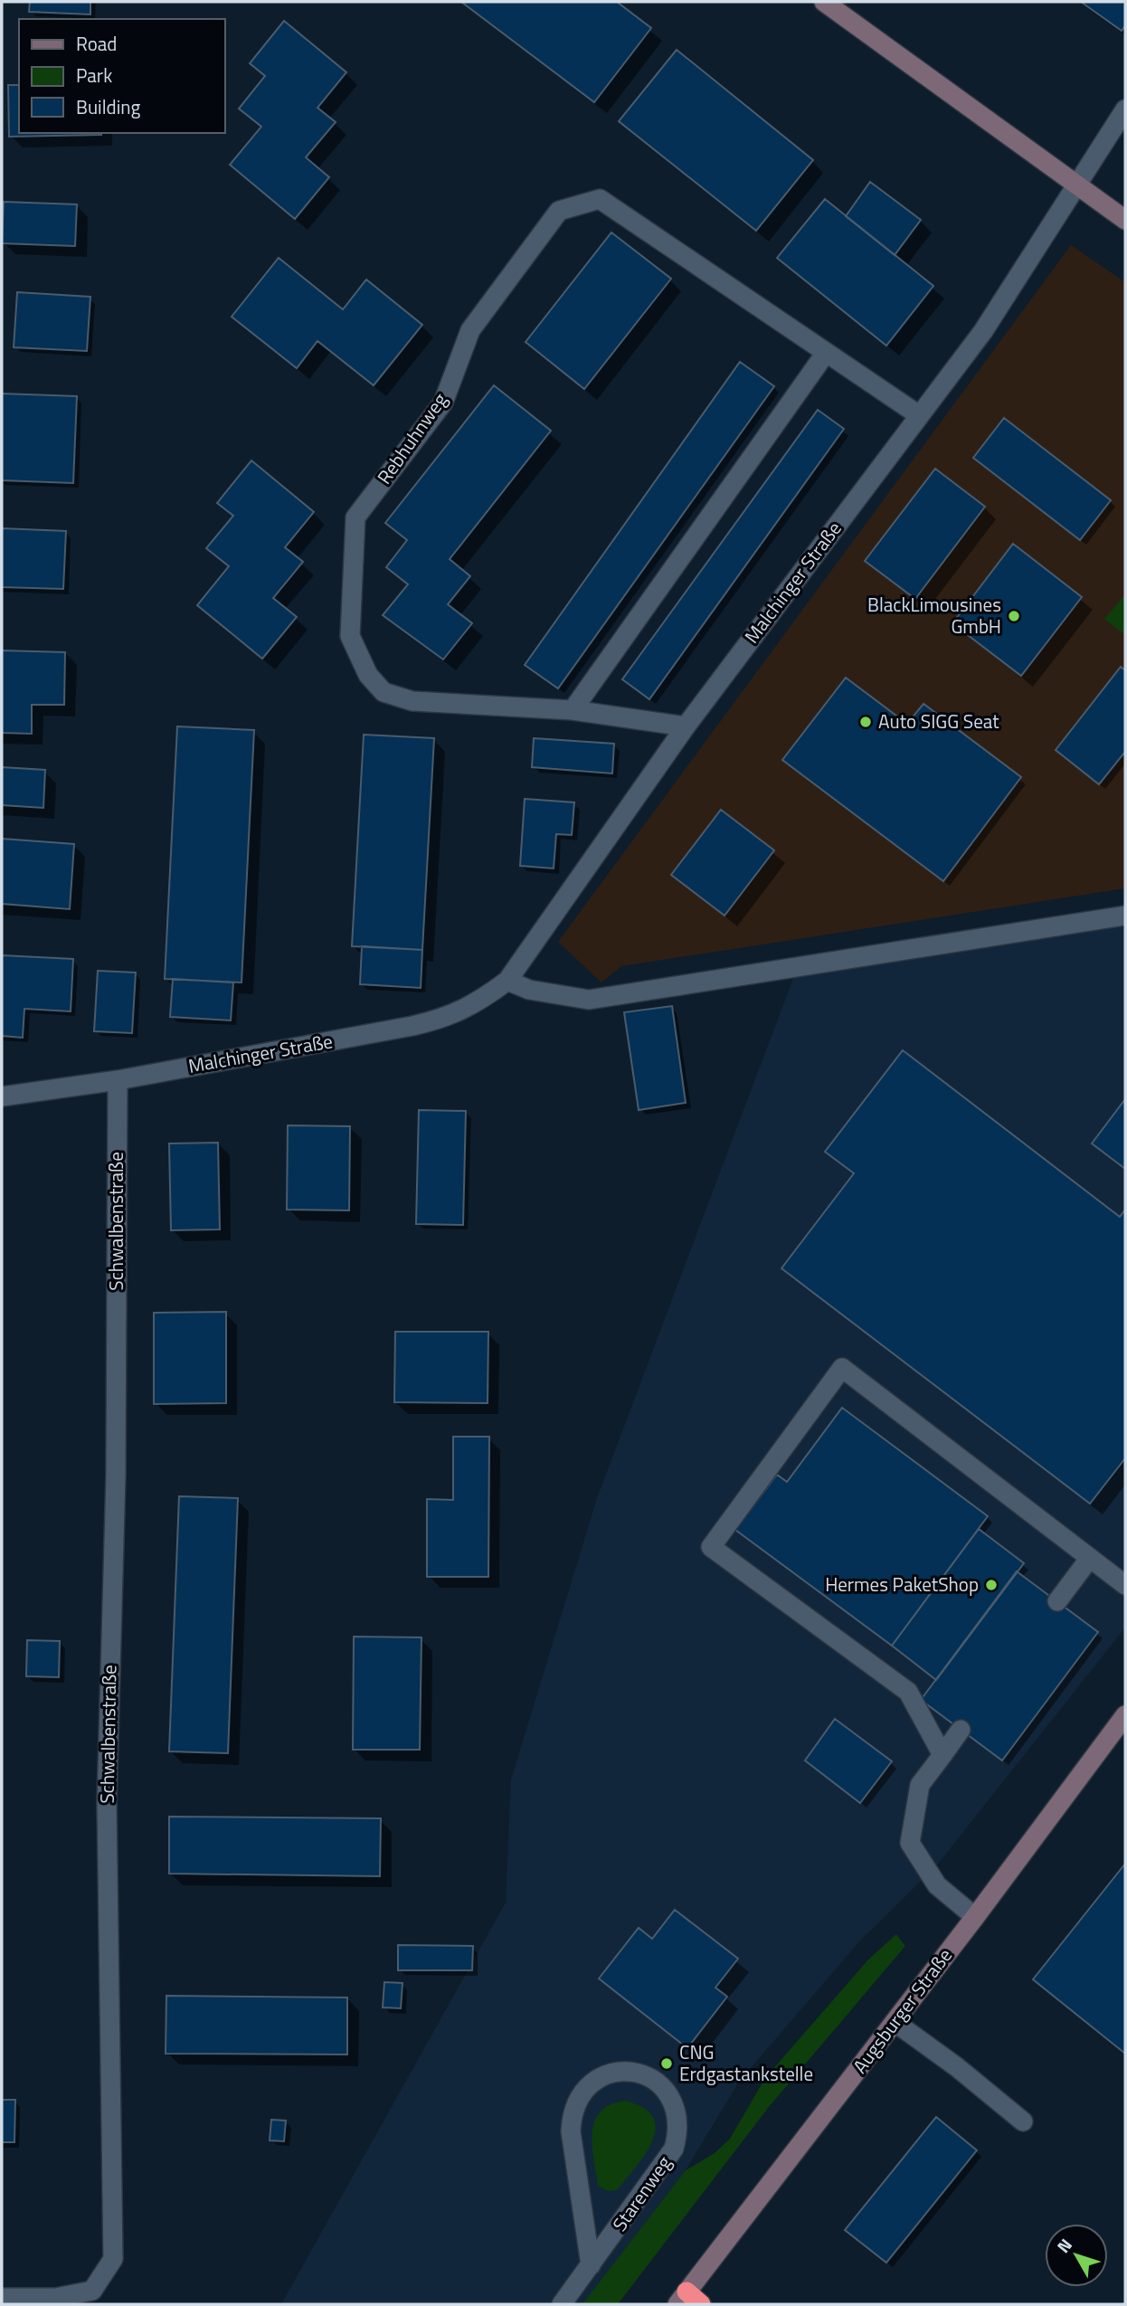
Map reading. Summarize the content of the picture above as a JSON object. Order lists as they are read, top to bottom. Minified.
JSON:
{"streets":{"street":["Rebhuhnweg","Malchinger Straße","Schwalbenstraße","Augsburger Straße","Starenweg"]},"crossings":[["Rebhuhnweg","Malchinger Straße"],["Malchinger Straße","Schwalbenstraße"]],"places":["BlackLimousines GmbH","Auto SIGG Seat","Hermes PaketShop","CNG Erdgastankstelle"],"legend":["Road","Park","Building"],"north":"top left"}
